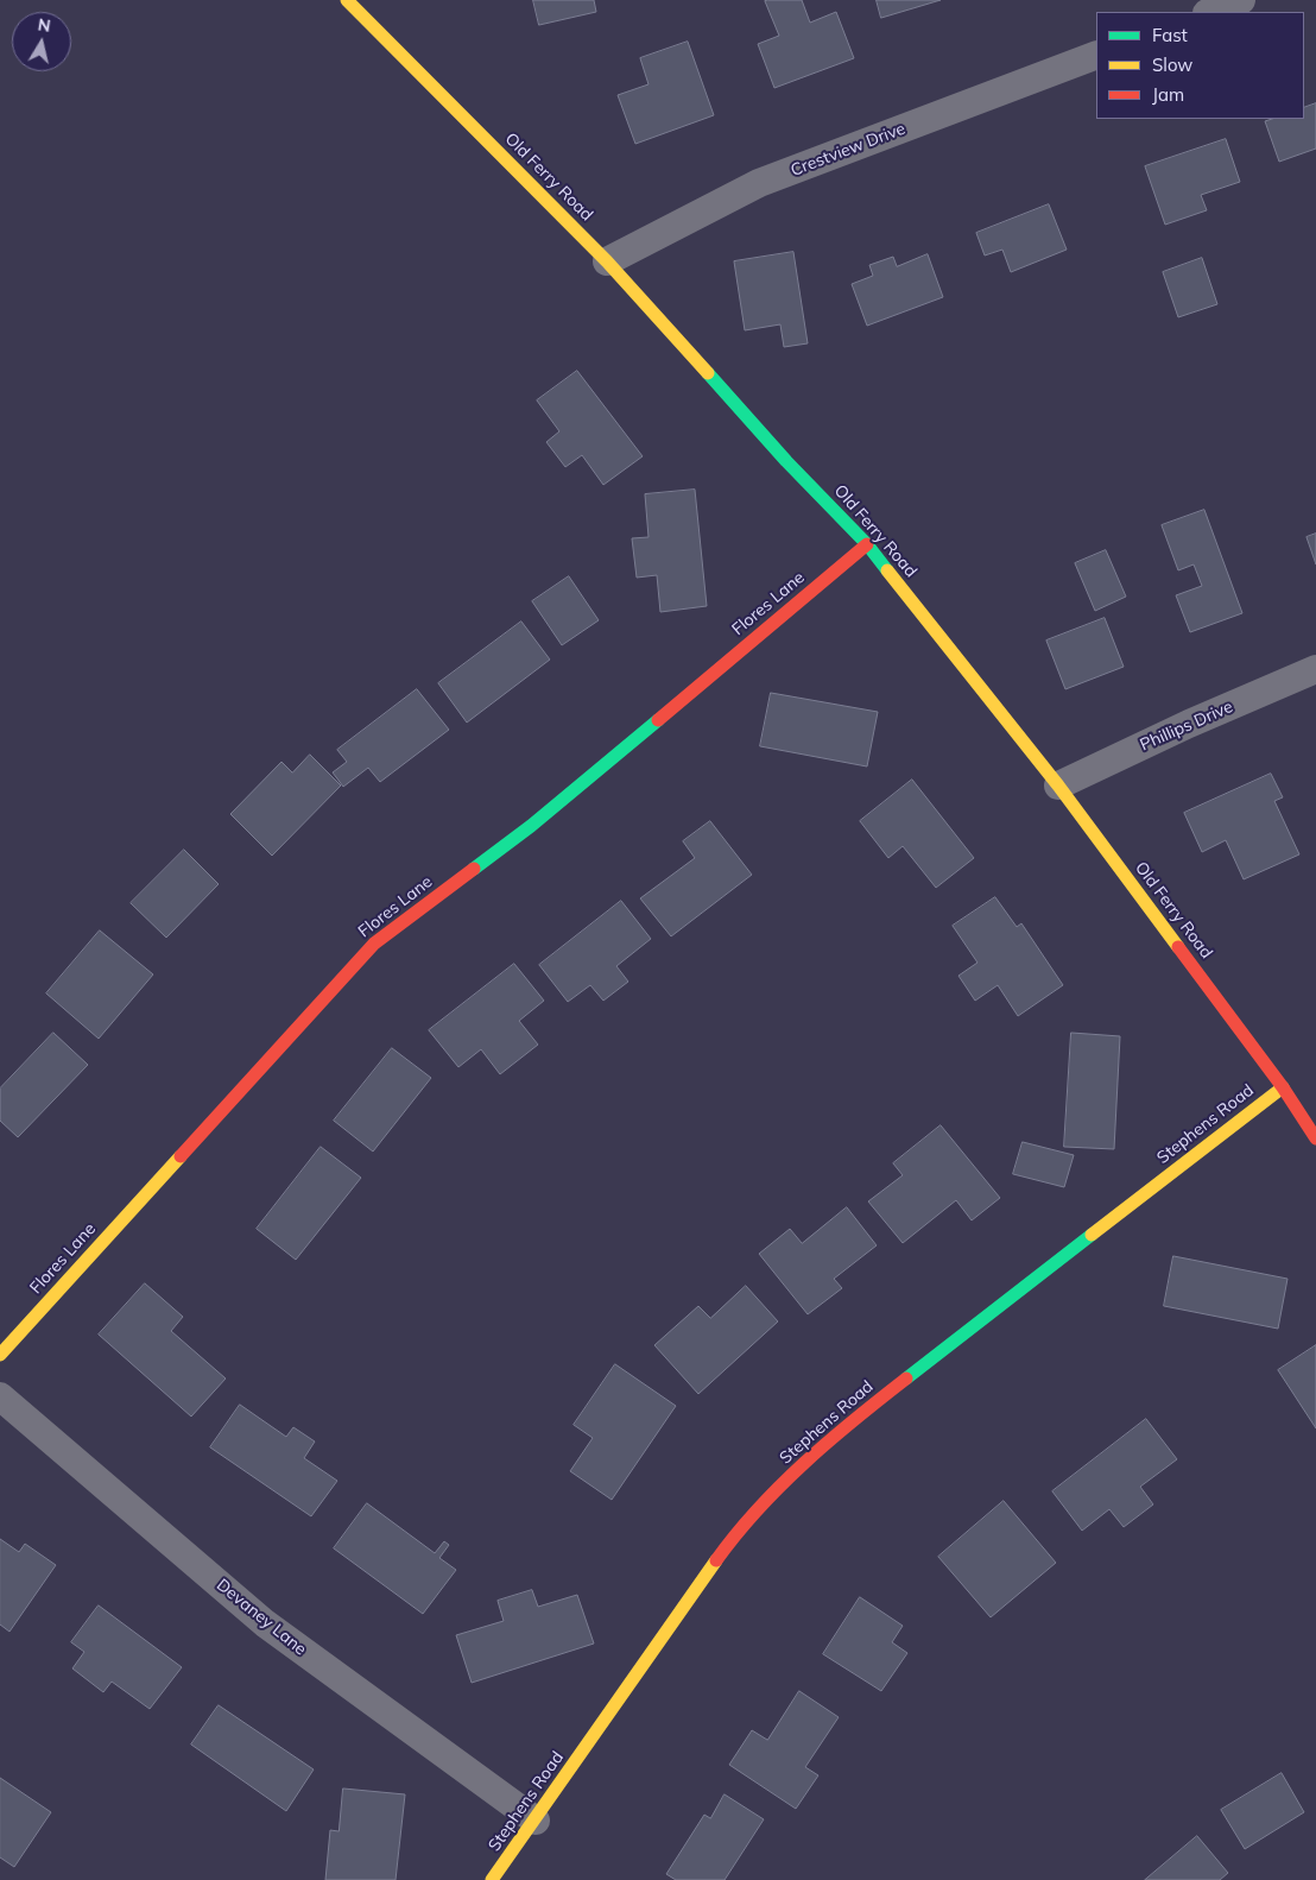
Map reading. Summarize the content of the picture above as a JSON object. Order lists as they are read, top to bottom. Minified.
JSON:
{"streets":{"street":["Crestview Drive","Old Ferry Road","Flores Lane","Phillips Drive","Stephens Road","Devaney Lane"]},"crossings":[["Crestview Drive","Old Ferry Road"],["Old Ferry Road","Flores Lane"],["Old Ferry Road","Phillips Drive"],["Old Ferry Road","Stephens Road"],["Stephens Road","Devaney Lane"]],"legend":["Fast","Slow","Jam"],"north":"top"}
